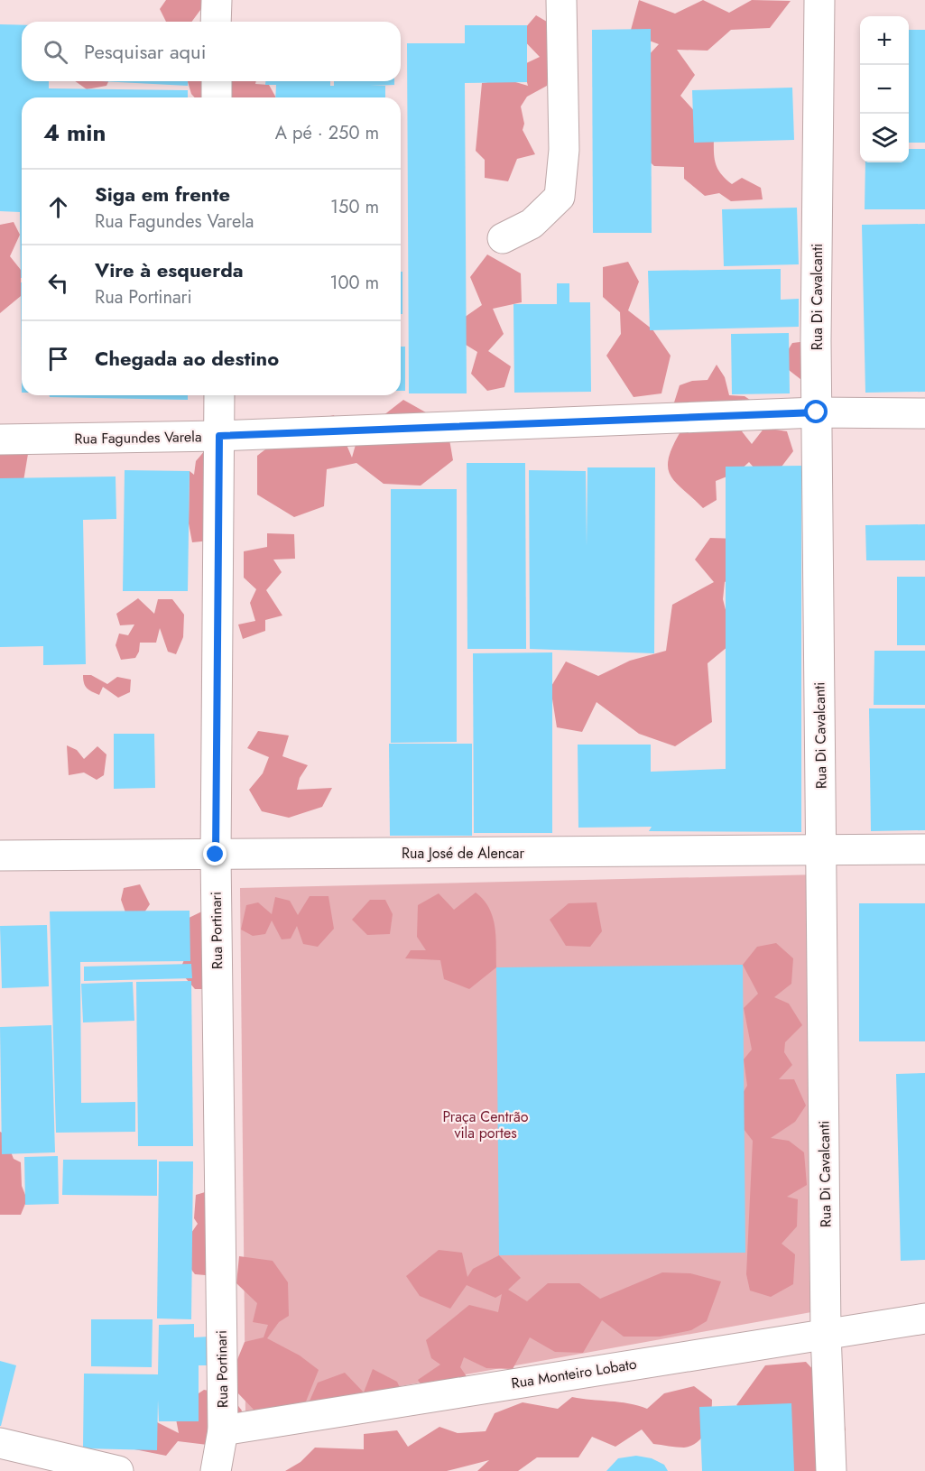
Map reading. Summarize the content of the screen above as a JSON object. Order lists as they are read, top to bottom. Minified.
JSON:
{"streets":{"street":["Rua Di Cavalcanti","Rua Fagundes Varela","Rua José de Alencar","Rua Portinari","Rua Monteiro Lobato"]},"crossings":[["Rua Di Cavalcanti","Rua Fagundes Varela"],["Rua Di Cavalcanti","Rua José de Alencar"],["Rua Di Cavalcanti","Rua Monteiro Lobato"],["Rua Fagundes Varela","Rua Portinari"],["Rua José de Alencar","Rua Portinari"],["Rua Portinari","Rua Monteiro Lobato"]],"parks":["Praça Centrão vila portes"],"page":{"map_buttons":["+","−"],"search":"Pesquisar aqui","heading":["4 min","A pé · 250 m"],"list":[["Siga em frente","Rua Fagundes Varela","150 m"],["Vire à esquerda","Rua Portinari","100 m"],"Chegada ao destino"]}}
